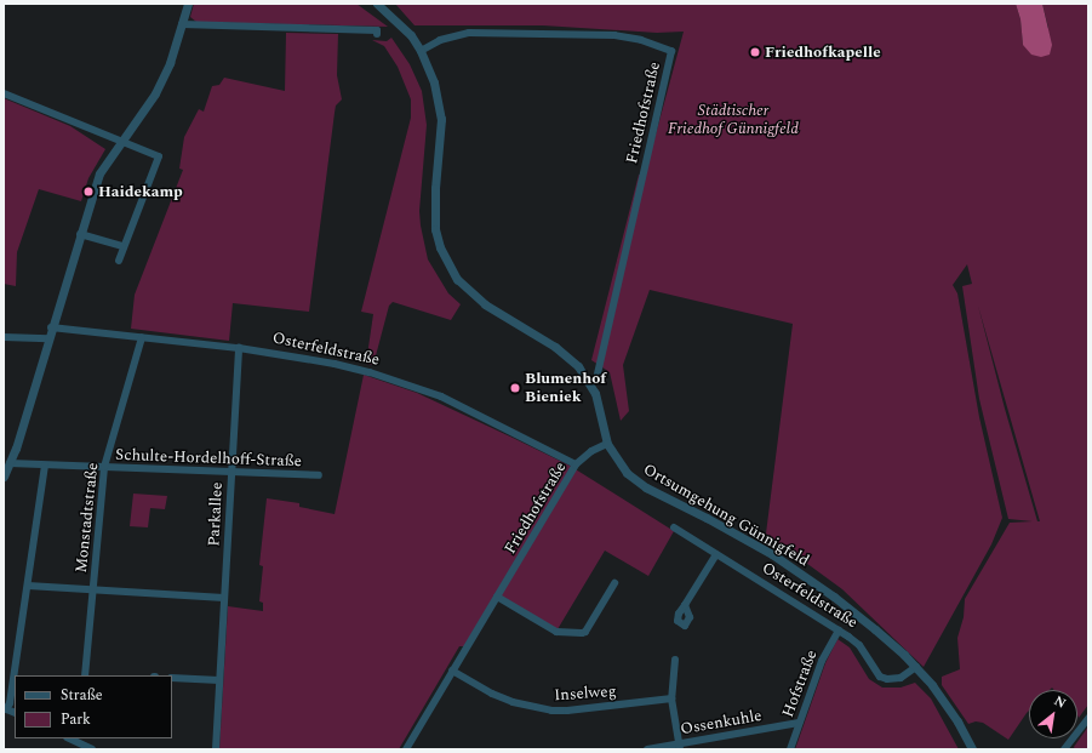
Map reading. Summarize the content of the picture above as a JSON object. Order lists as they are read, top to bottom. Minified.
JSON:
{"streets":{"street":["Friedhofstraße","Osterfeldstraße","Schulte-Hordelhoff-Straße","Parkallee","Ortsumgehung Günnigfeld","Monstadtstraße","Hofstraße","Inselweg","Ossenkuhle"]},"crossings":[["Friedhofstraße","Osterfeldstraße"],["Friedhofstraße","Ortsumgehung Günnigfeld"],["Friedhofstraße","Inselweg"],["Osterfeldstraße","Parkallee"],["Osterfeldstraße","Ortsumgehung Günnigfeld"],["Osterfeldstraße","Monstadtstraße"],["Osterfeldstraße","Hofstraße"],["Schulte-Hordelhoff-Straße","Parkallee"],["Schulte-Hordelhoff-Straße","Monstadtstraße"],["Hofstraße","Ossenkuhle"]],"parks":["Städtischer Friedhof Günnigfeld"],"places":["Friedhofkapelle","Haidekamp","Blumenhof Bieniek"],"legend":["Straße","Park"],"north":"top right"}
